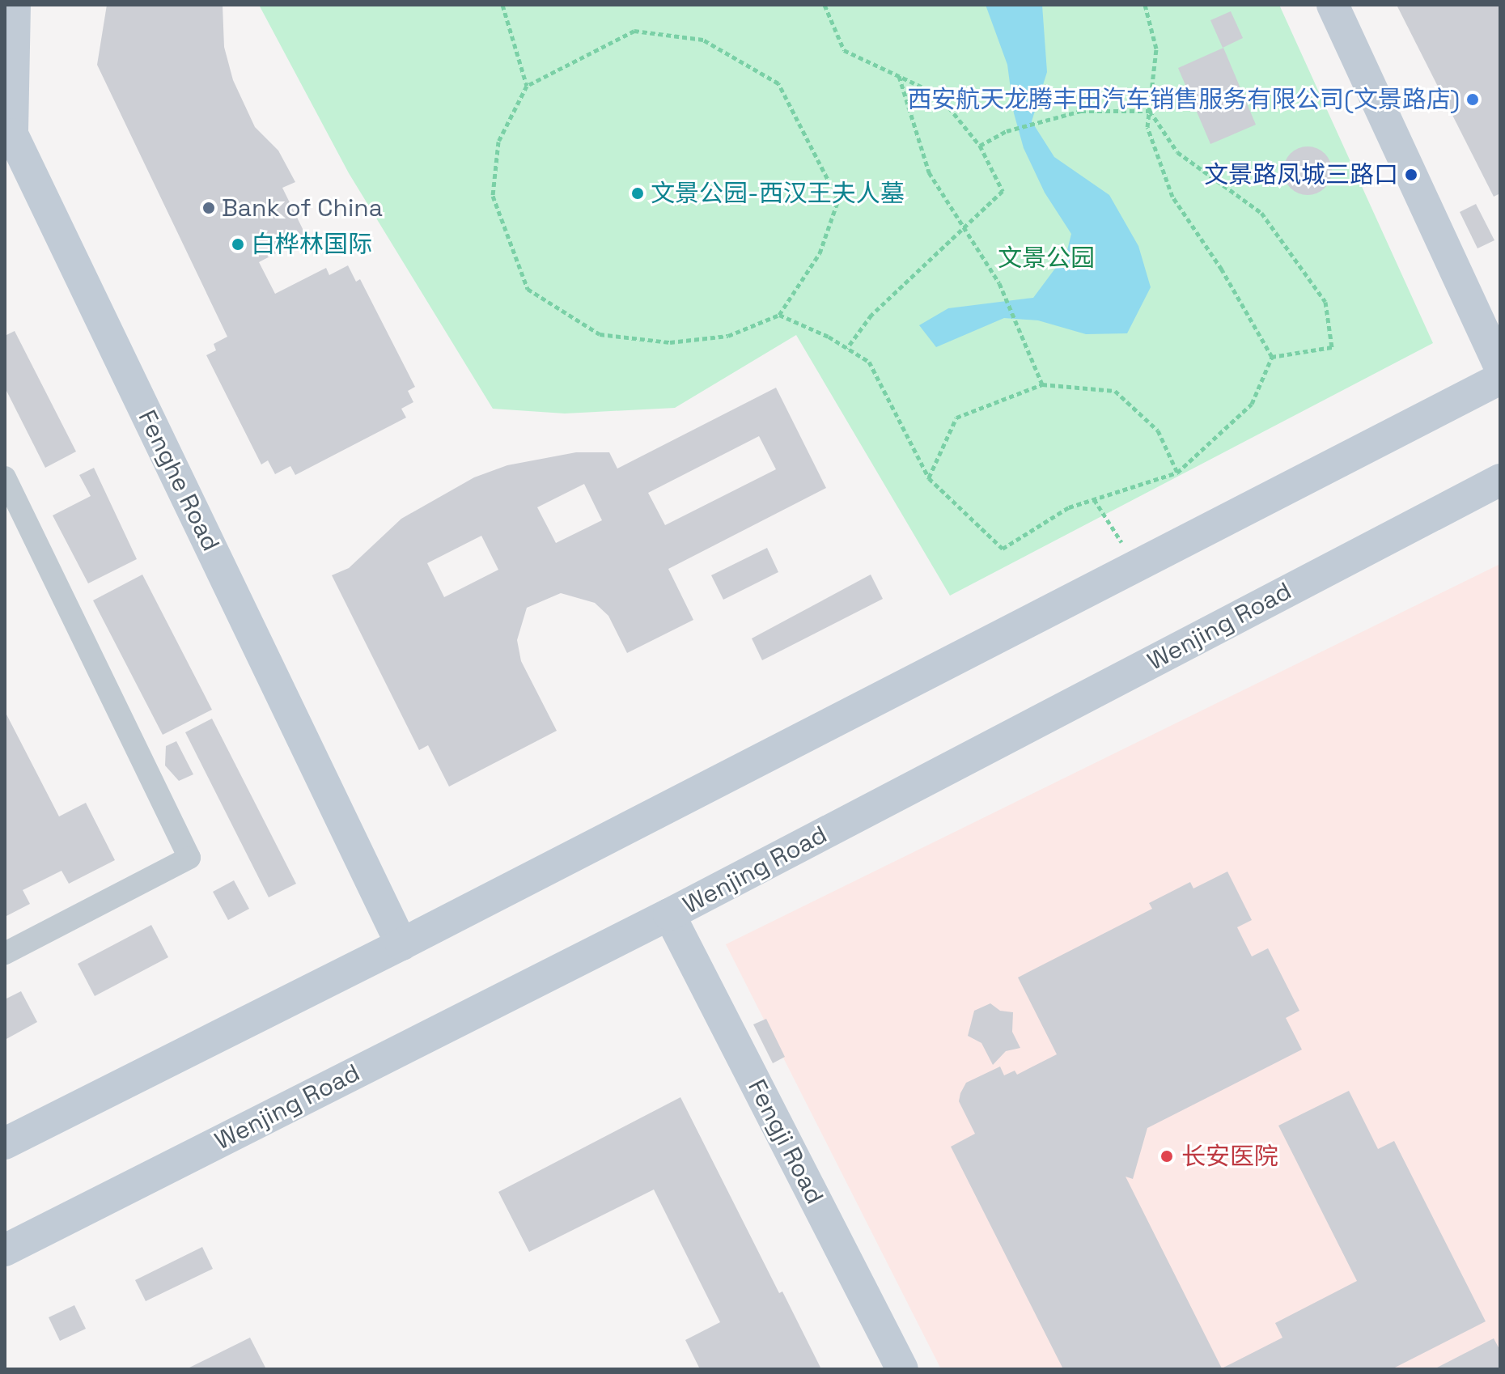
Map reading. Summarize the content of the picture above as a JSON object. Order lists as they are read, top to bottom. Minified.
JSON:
{"streets":{"main road":["Fenghe Road","Wenjing Road","Fengji Road"]},"crossings":[["Wenjing Road","Fengji Road"]],"parks":["文景公园"],"places":["西安航天龙腾丰田汽车销售服务有限公司(文景路店)","文景路凤城三路口","文景公园-西汉王夫人墓","Bank of China","白桦林国际","长安医院"]}
